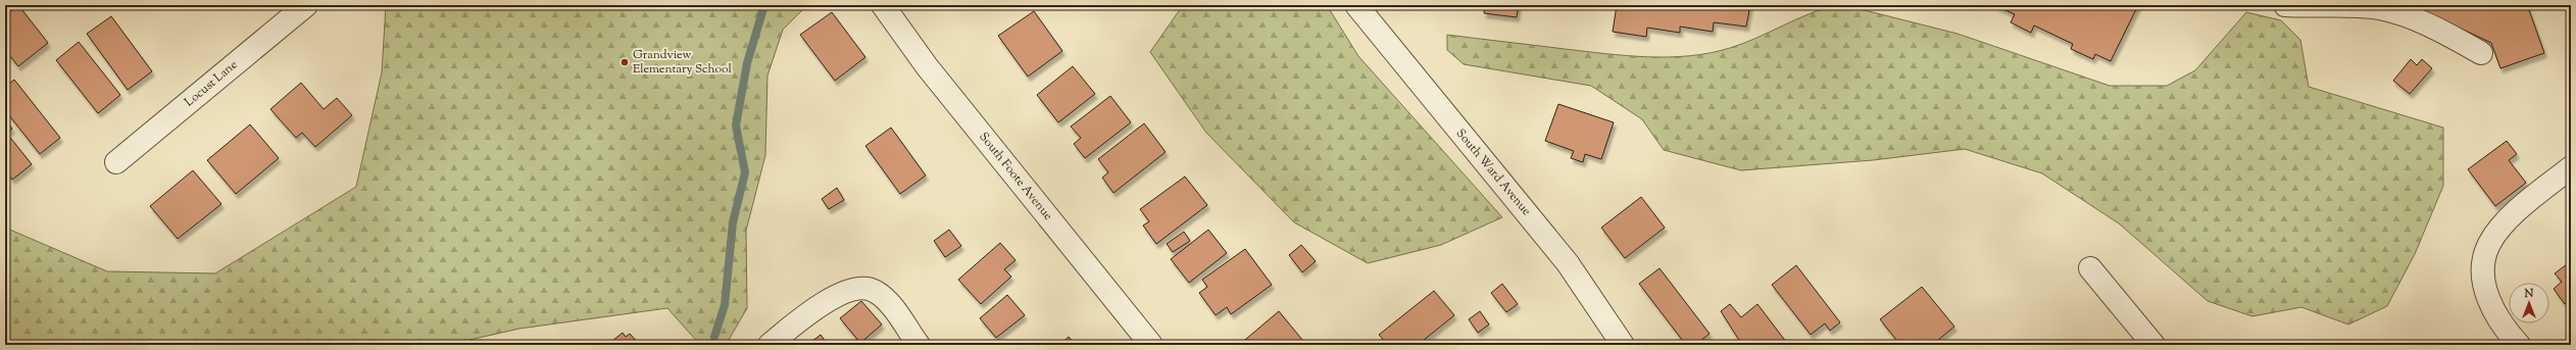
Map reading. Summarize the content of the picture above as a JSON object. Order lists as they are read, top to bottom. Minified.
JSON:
{"streets":{"street":["Locust Lane","South Ward Avenue","South Foote Avenue"]},"places":["Grandview Elementary School"],"north":"top"}
